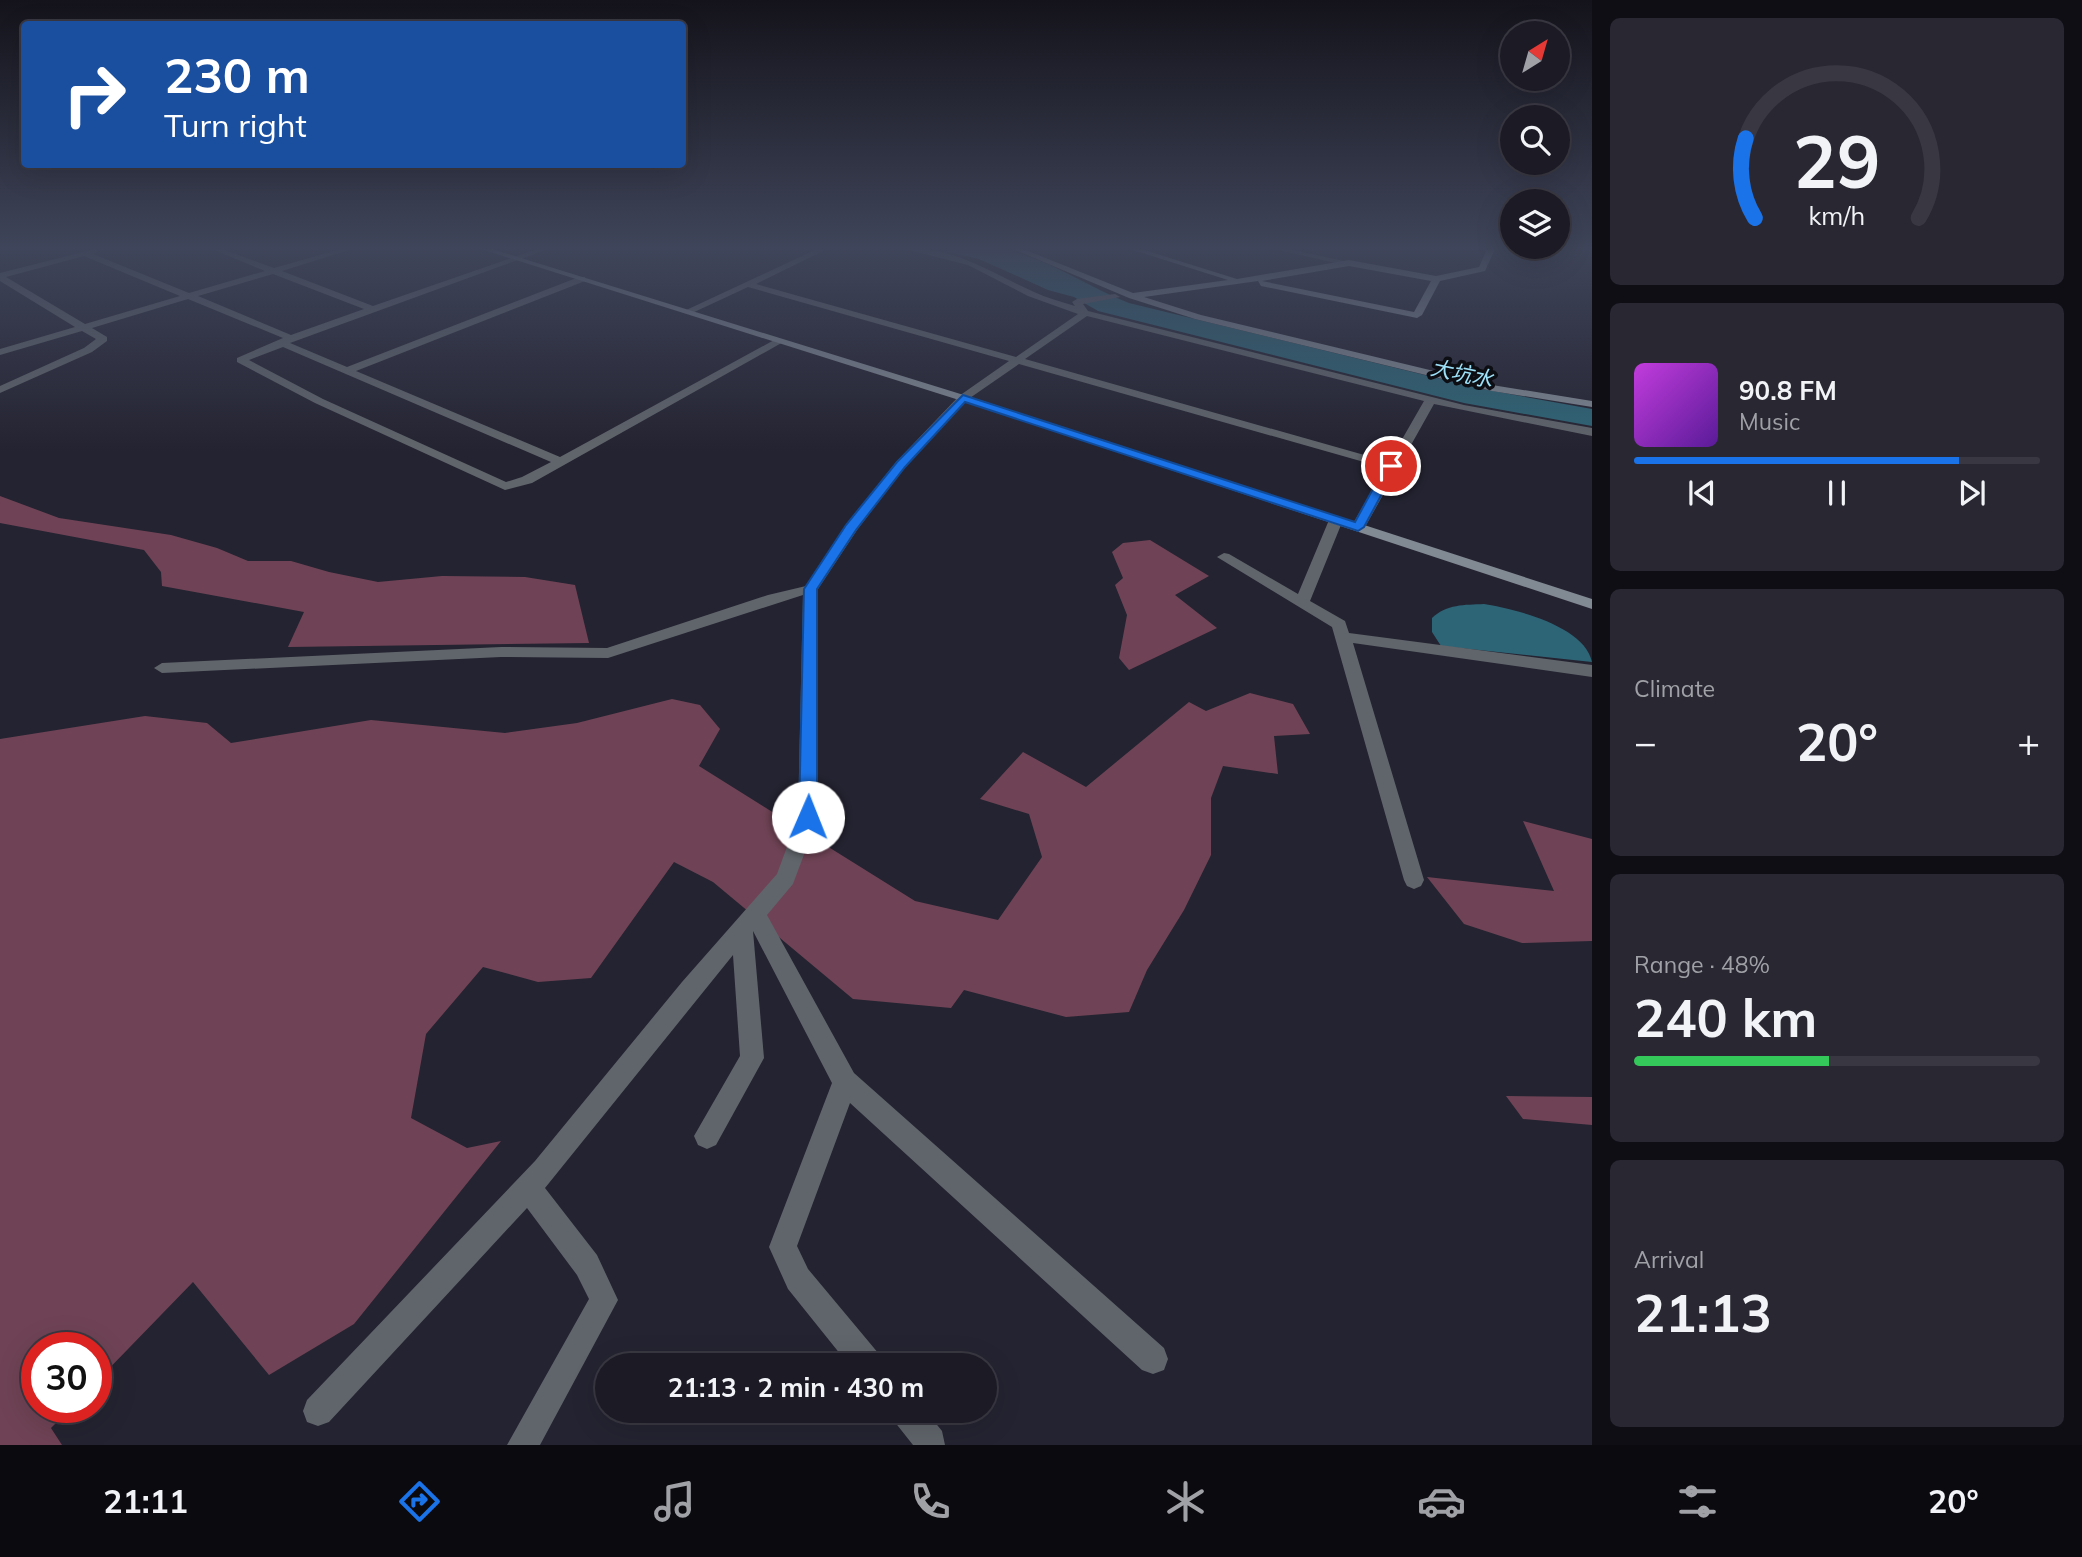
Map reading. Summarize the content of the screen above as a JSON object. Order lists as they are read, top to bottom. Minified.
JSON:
{"water":["大坑水"],"north":"top right","page":{"turn":["230 m","Turn right"],"song":["90.8 FM","Music"],"tile":["Climate",["Range · 48%","240 km"],["Arrival","21:13"]],"heat":["−","20°","+"],"limit":"30","trip":"21:13 · 2 min · 430 m","tabs":["21:11","20°"],"gauge":["29","km/h"]}}
